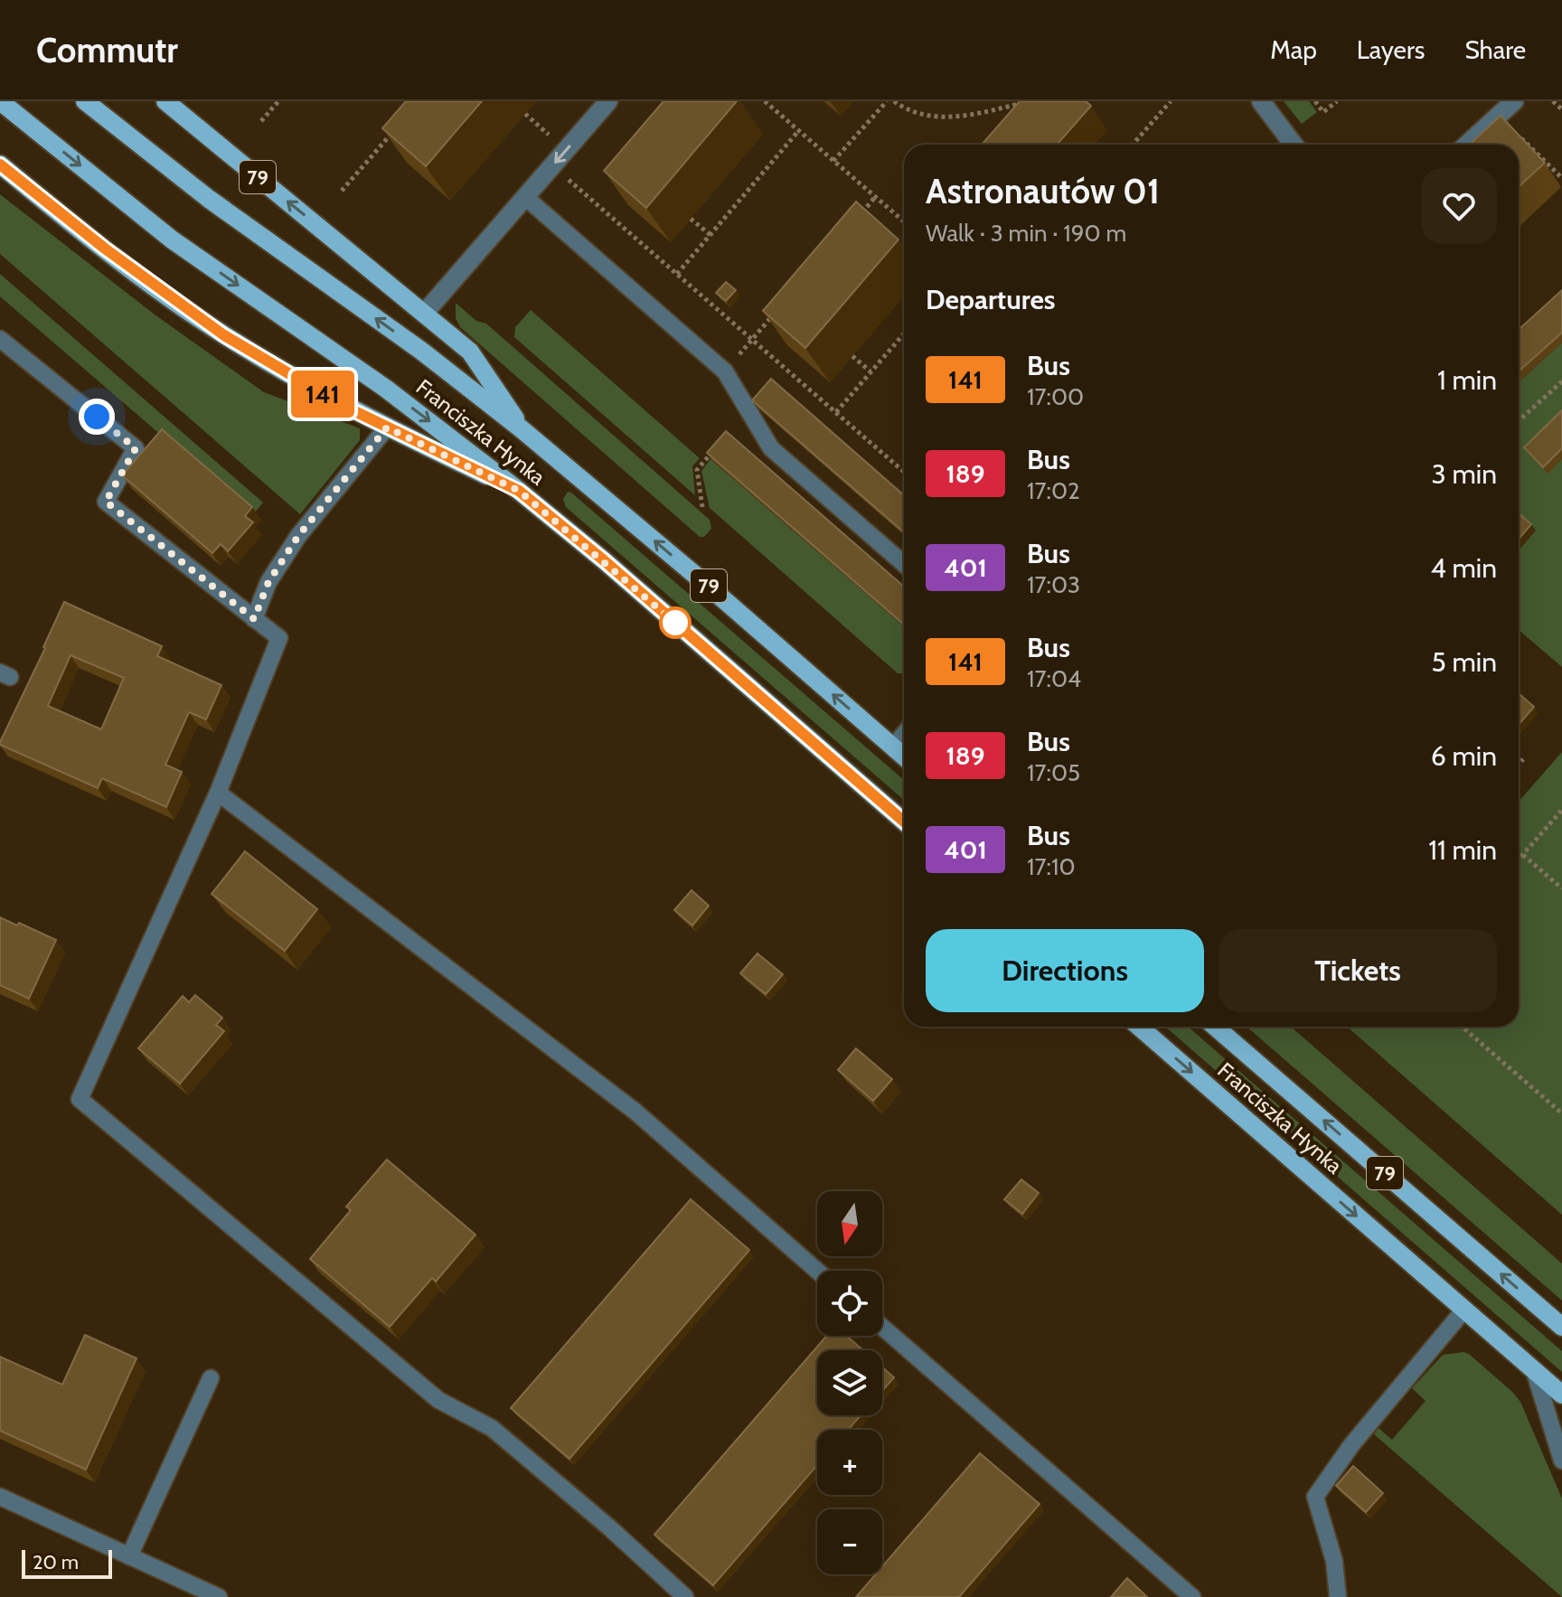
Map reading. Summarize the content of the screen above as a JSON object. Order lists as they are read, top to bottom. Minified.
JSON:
{"streets":{"main road":["79","Franciszka Hynka"]},"crossings":[["79","Franciszka Hynka"]],"lines":["bus line 141"],"scale_bar":"20 m","north":"bottom","page":{"header":"Commutr","nav":["Map","Layers","Share"],"on_map":"141","heading":[["Astronautów 01","Walk · 3 min · 190 m"],"Departures"],"list":[{"mark":"141","name":"Bus","note":"17:00","value":"1 min"},{"mark":"189","name":"Bus","note":"17:02","value":"3 min"},{"mark":"401","name":"Bus","note":"17:03","value":"4 min"},{"mark":"141","name":"Bus","note":"17:04","value":"5 min"},{"mark":"189","name":"Bus","note":"17:05","value":"6 min"},{"mark":"401","name":"Bus","note":"17:10","value":"11 min"}],"buttons":["Directions","Tickets"],"map_buttons":["+","−"],"scale":"20 m"}}
